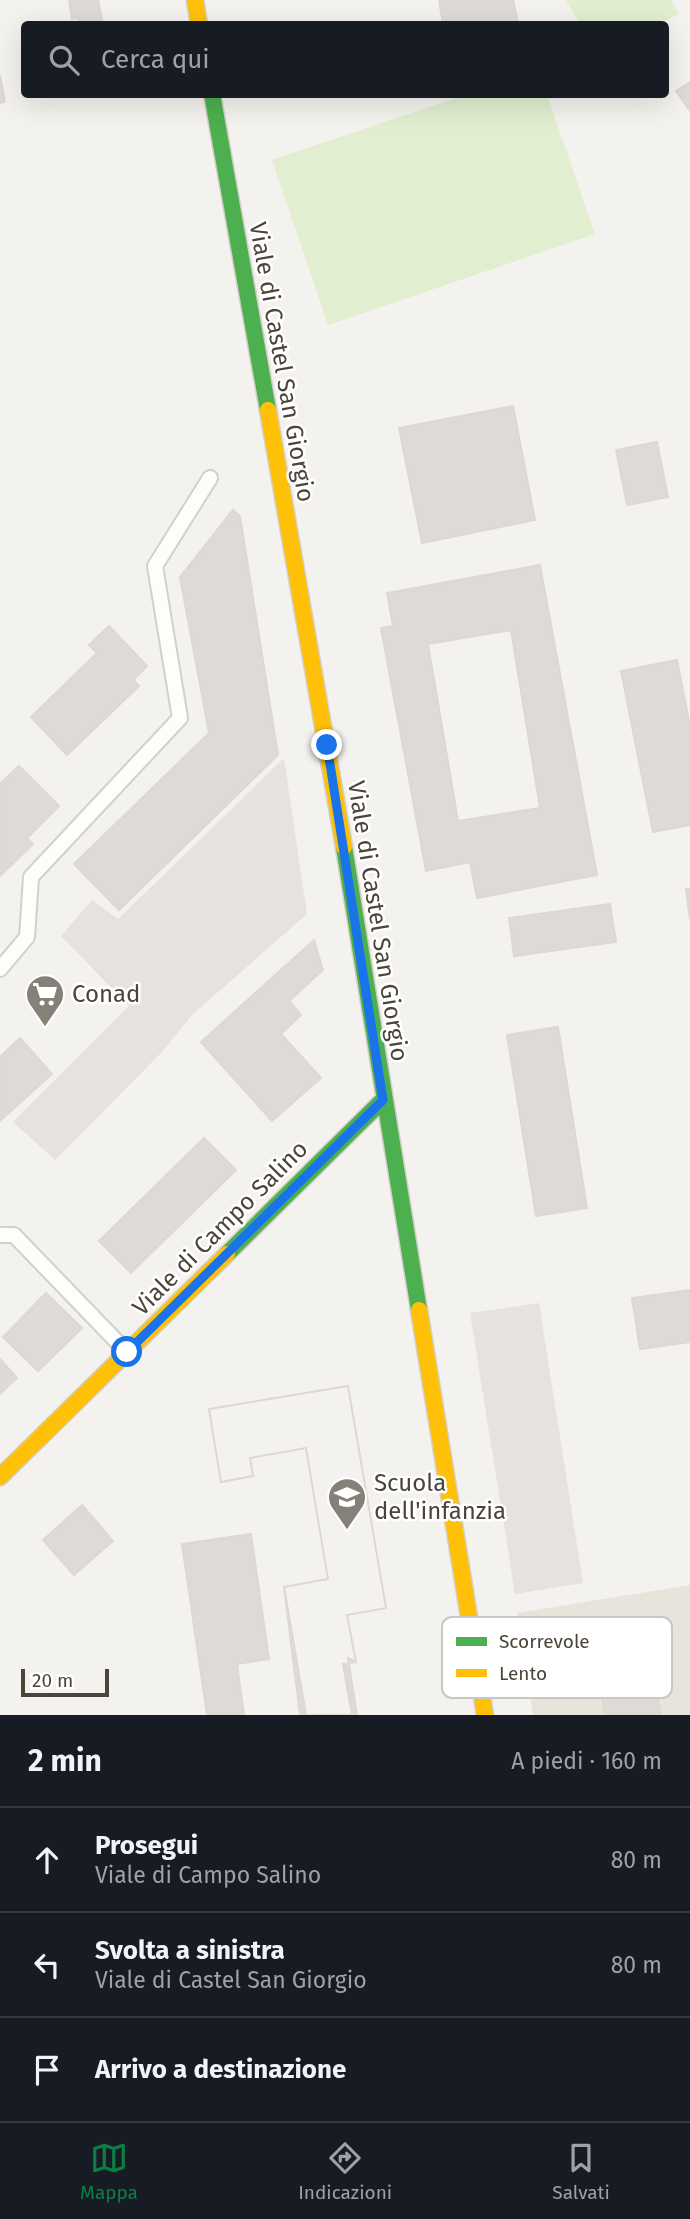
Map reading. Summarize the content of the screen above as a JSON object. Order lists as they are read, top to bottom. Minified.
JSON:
{"streets":{"street":["Viale di Castel San Giorgio","Viale di Campo Salino"]},"crossings":[["Viale di Castel San Giorgio","Viale di Campo Salino"]],"places":{"supermarket":["Conad"],"school or university":["Scuola dell'infanzia"]},"legend":["Scorrevole","Lento"],"scale_bar":"20 m","page":{"search":"Cerca qui","scale":"20 m","heading":["2 min","A piedi · 160 m"],"list":[["Prosegui","Viale di Campo Salino","80 m"],["Svolta a sinistra","Viale di Castel San Giorgio","80 m"],"Arrivo a destinazione"],"nav":["Mappa","Indicazioni","Salvati"]}}
